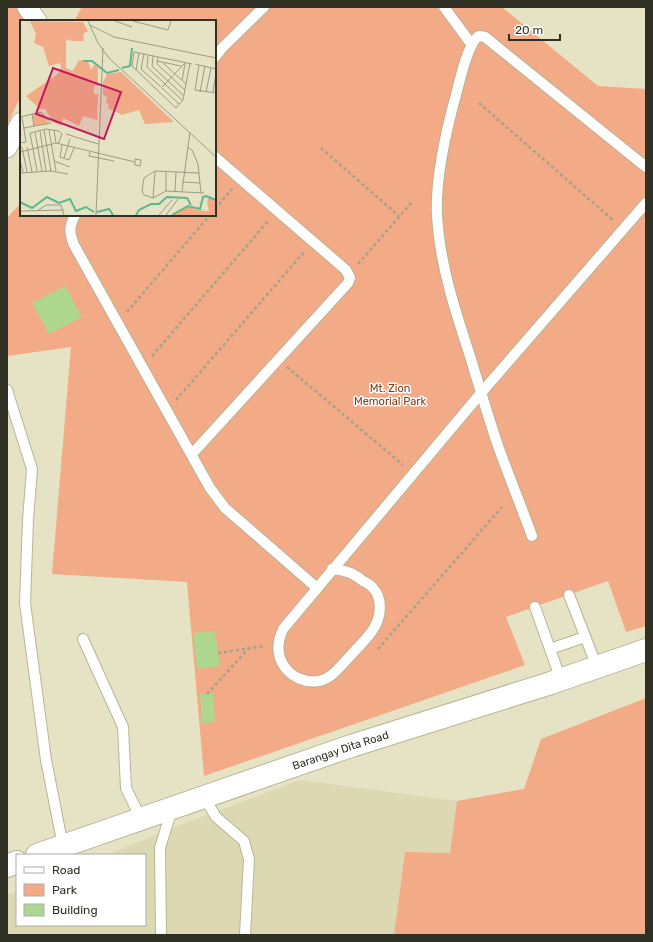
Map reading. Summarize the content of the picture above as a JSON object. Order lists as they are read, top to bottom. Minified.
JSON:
{"streets":{"street":["Barangay Dita Road"]},"parks":["Mt. Zion Memorial Park"],"legend":["Road","Park","Building"],"scale_bar":"20 m"}
